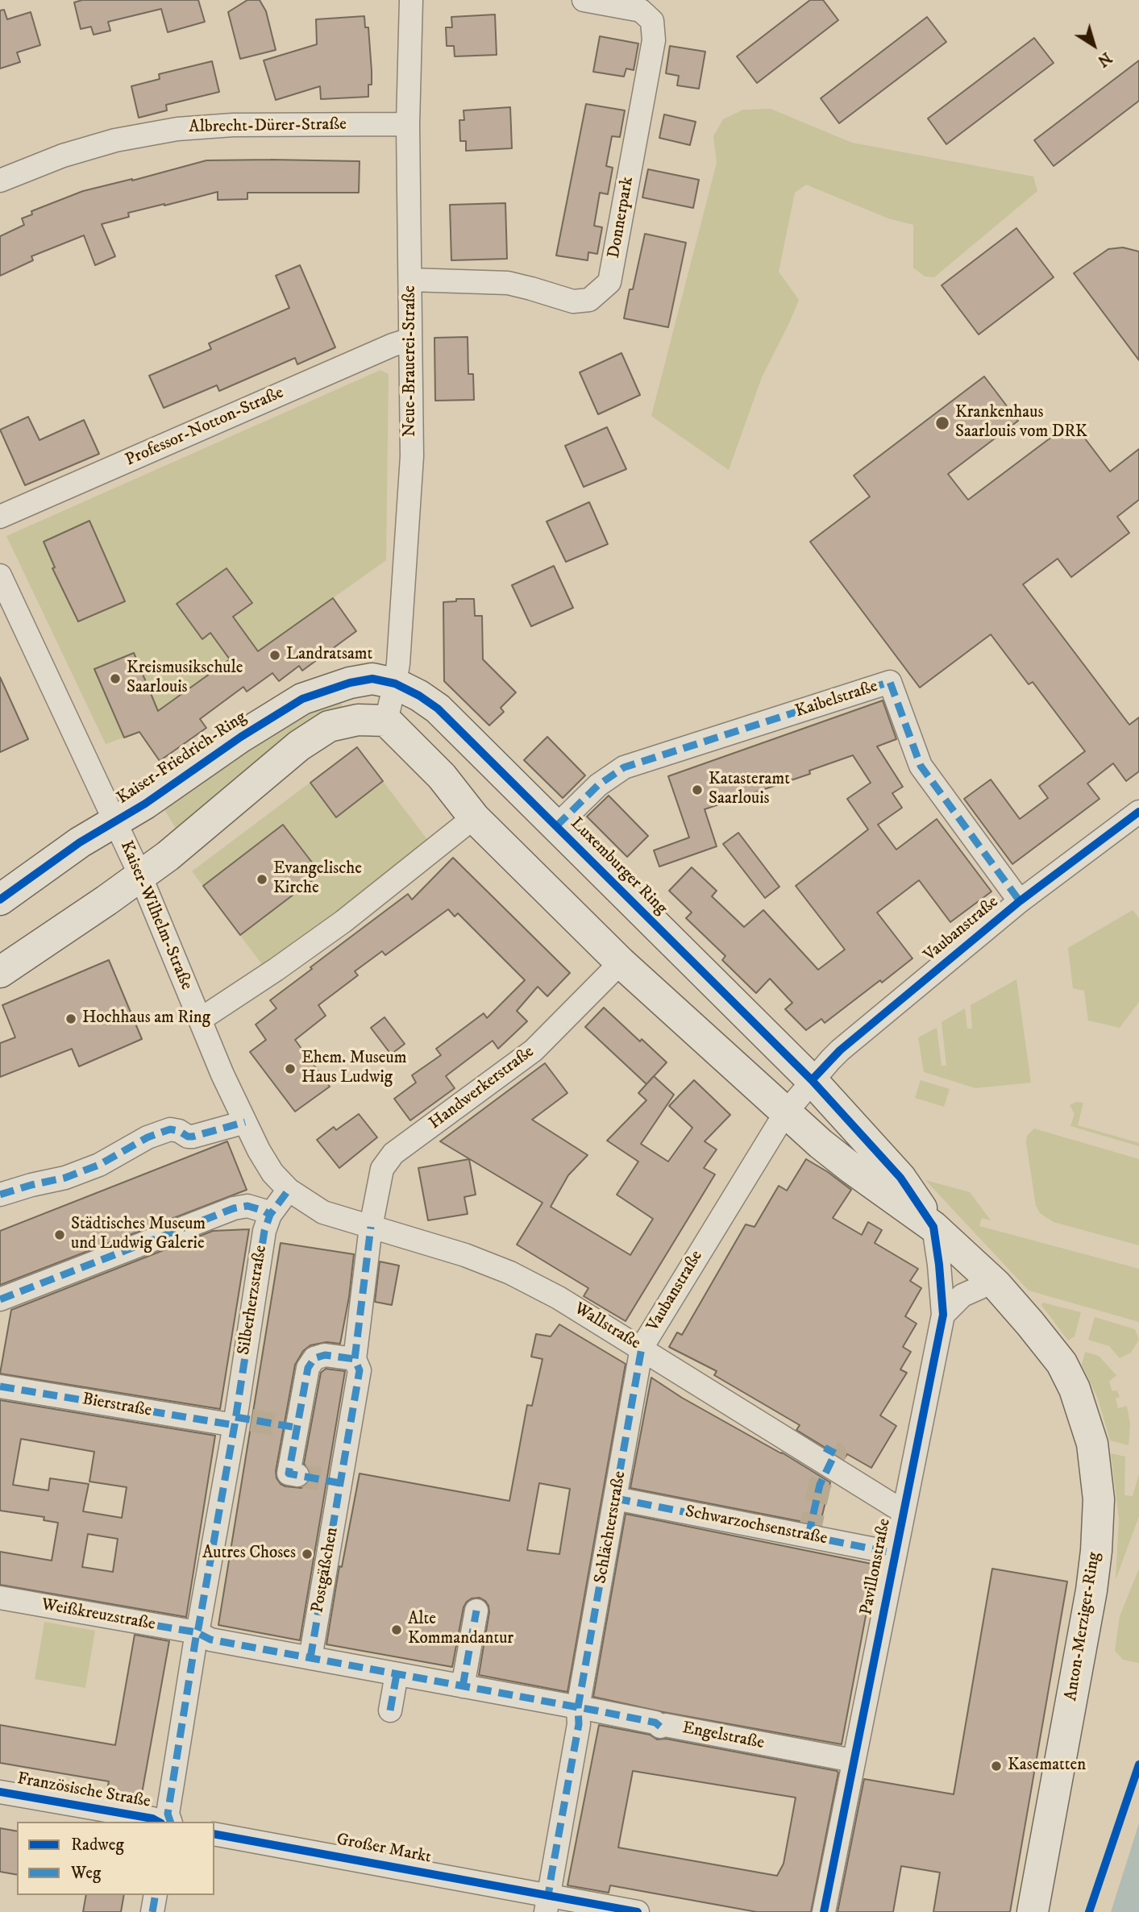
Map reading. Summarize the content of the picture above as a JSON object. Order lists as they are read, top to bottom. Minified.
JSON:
{"streets":{"street":["Albrecht-Dürer-Straße","Donnerpark","Neue-Brauerei-Straße","Professor-Notton-Straße","Kaibelstraße","Kaiser-Friedrich-Ring","Luxemburger Ring","Kaiser-Wilhelm-Straße","Vaubanstraße","Handwerkerstraße","Silberherzstraße","Wallstraße","Bierstraße","Schwarzochsenstraße","Schlächterstraße","Pavillonstraße","Postgäßchen","Weißkreuzstraße","Anton-Merziger-Ring","Engelstraße","Französische Straße","Großer Markt"]},"crossings":[["Albrecht-Dürer-Straße","Neue-Brauerei-Straße"],["Donnerpark","Neue-Brauerei-Straße"],["Neue-Brauerei-Straße","Professor-Notton-Straße"],["Neue-Brauerei-Straße","Kaiser-Friedrich-Ring"],["Neue-Brauerei-Straße","Luxemburger Ring"],["Kaibelstraße","Luxemburger Ring"],["Kaibelstraße","Vaubanstraße"],["Kaiser-Friedrich-Ring","Luxemburger Ring"],["Kaiser-Friedrich-Ring","Kaiser-Wilhelm-Straße"],["Luxemburger Ring","Vaubanstraße"],["Luxemburger Ring","Anton-Merziger-Ring"],["Kaiser-Wilhelm-Straße","Silberherzstraße"],["Kaiser-Wilhelm-Straße","Wallstraße"],["Vaubanstraße","Wallstraße"],["Vaubanstraße","Schlächterstraße"],["Vaubanstraße","Anton-Merziger-Ring"],["Handwerkerstraße","Wallstraße"],["Handwerkerstraße","Postgäßchen"],["Silberherzstraße","Wallstraße"],["Silberherzstraße","Bierstraße"],["Silberherzstraße","Weißkreuzstraße"],["Wallstraße","Schlächterstraße"],["Wallstraße","Pavillonstraße"],["Wallstraße","Postgäßchen"],["Schwarzochsenstraße","Schlächterstraße"],["Schwarzochsenstraße","Pavillonstraße"],["Schlächterstraße","Engelstraße"],["Pavillonstraße","Anton-Merziger-Ring"],["Pavillonstraße","Engelstraße"]],"places":["Krankenhaus Saarlouis vom DRK","Landratsamt","Kreismusikschule Saarlouis","Katasteramt Saarlouis","Evangelische Kirche","Hochhaus am Ring","Ehem. Museum Haus Ludwig","Städtisches Museum und Ludwig Galerie","Autres Choses","Alte Kommandantur","Kasematten"],"legend":["Radweg","Weg"],"north":"bottom right"}
